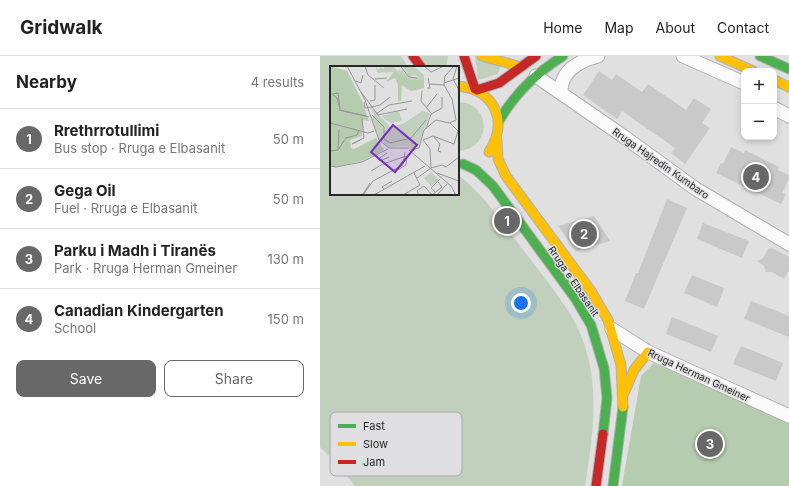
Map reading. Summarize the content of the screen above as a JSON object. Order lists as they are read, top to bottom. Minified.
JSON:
{"streets":{"main road":["Rruga e Elbasanit"],"street":["Rruga Hajredin Kumbaro","Rruga Herman Gmeiner"]},"crossings":[["Rruga e Elbasanit","Rruga Herman Gmeiner"]],"legend":["Fast","Slow","Jam"],"page":{"header":"Gridwalk","nav":["Home","Map","About","Contact"],"heading":["Nearby","4 results"],"map_buttons":["+","−"],"list":[{"mark":"1","name":"Rrethrrotullimi","note":"Bus stop · Rruga e Elbasanit","value":"50 m"},{"mark":"2","name":"Gega Oil","note":"Fuel · Rruga e Elbasanit","value":"50 m"},{"mark":"3","name":"Parku i Madh i Tiranës","note":"Park · Rruga Herman Gmeiner","value":"130 m"},{"mark":"4","name":"Canadian Kindergarten","note":"School","value":"150 m"}],"pins":["4","1","2","3"],"buttons":["Save","Share"]}}
